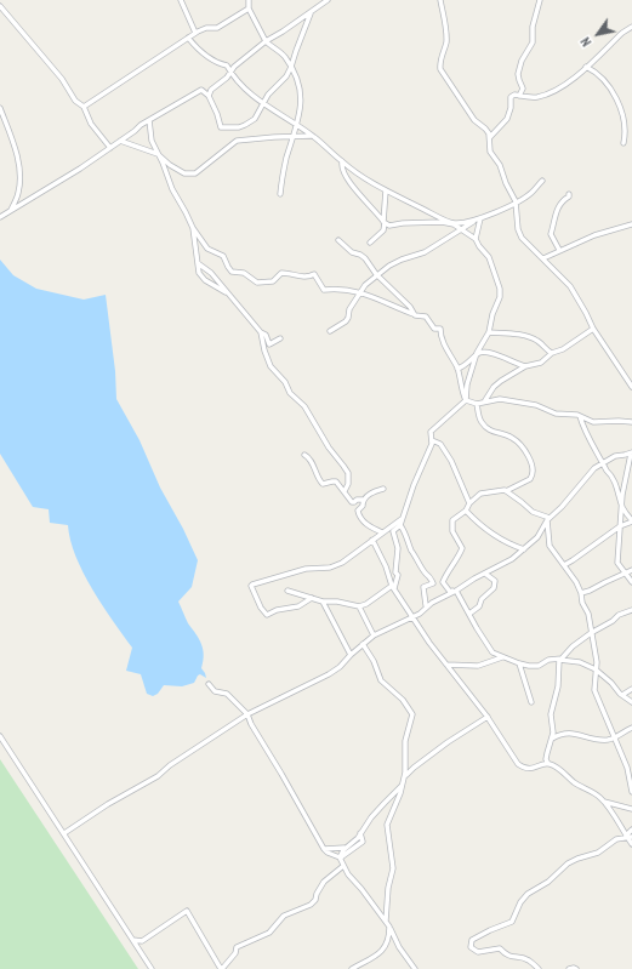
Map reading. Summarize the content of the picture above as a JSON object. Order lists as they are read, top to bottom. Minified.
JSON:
{"north":"bottom left"}
